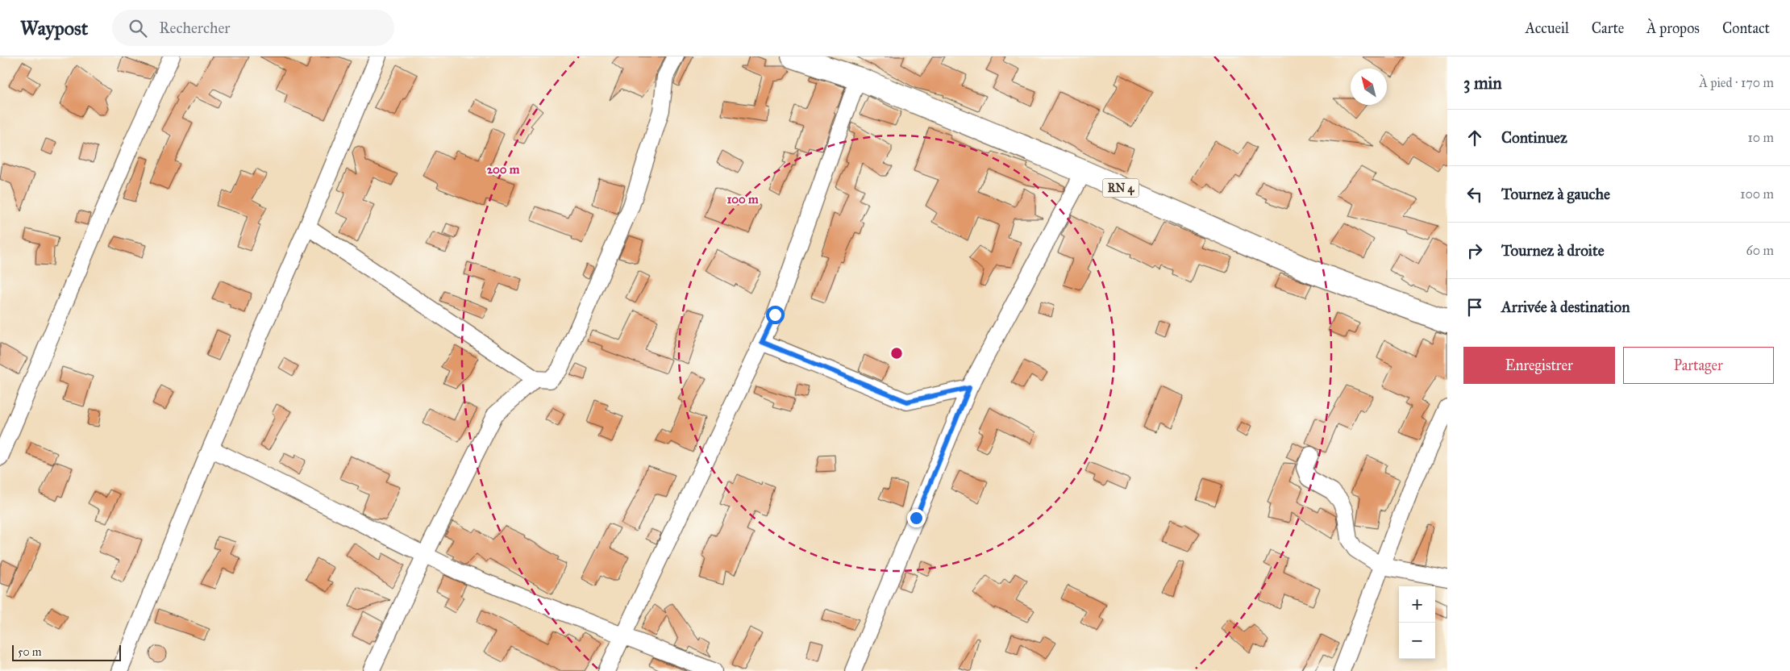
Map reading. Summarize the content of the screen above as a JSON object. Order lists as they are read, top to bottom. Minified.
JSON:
{"streets":{"highway":["RN 4"]},"scale_bar":"50 m","north":"top left","page":{"header":"Waypost","search":"Rechercher","nav":["Accueil","Carte","À propos","Contact"],"heading":["3 min","À pied · 170 m"],"list":[["Continuez","10 m"],["Tournez à gauche","100 m"],["Tournez à droite","60 m"],"Arrivée à destination"],"buttons":["Enregistrer","Partager"],"map_buttons":["+","−"],"scale":"50 m"},"rings":["200 m","100 m"]}
